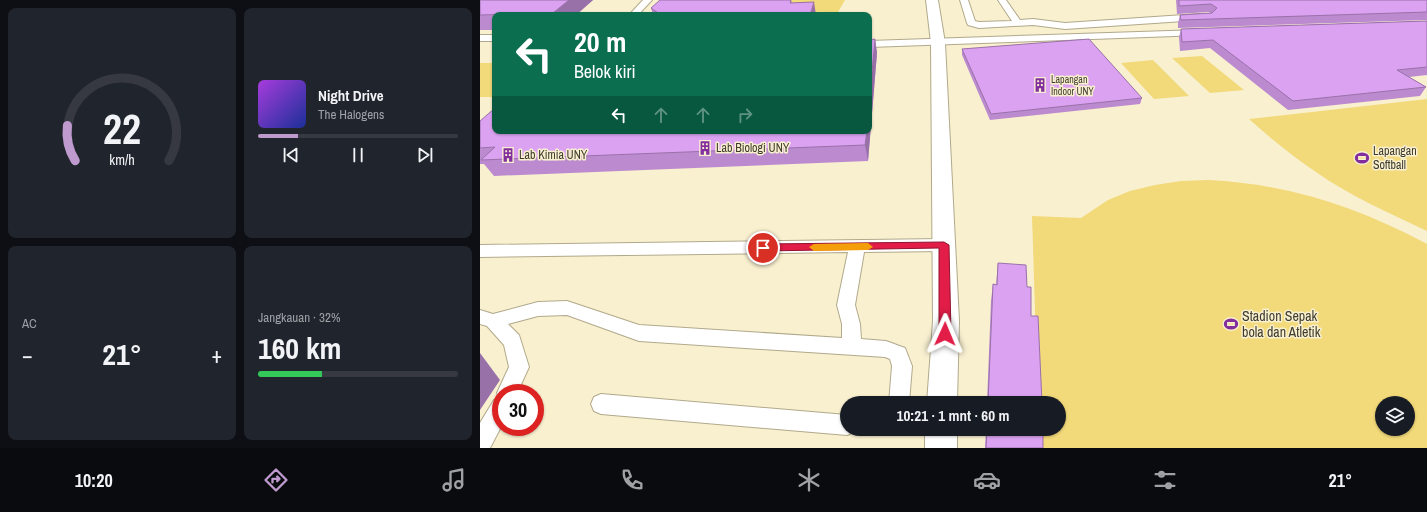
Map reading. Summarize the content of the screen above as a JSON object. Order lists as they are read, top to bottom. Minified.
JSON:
{"places":{"building":["Lapangan Indoor UNY","Lab Biologi UNY","Lab Kimia UNY"],"sports":["Lapangan Softball","Stadion Sepak bola dan Atletik"]},"page":{"turn":["20 m","Belok kiri"],"song":["Night Drive","The Halogens"],"tile":["AC",["Jangkauan · 32%","160 km"]],"heat":["−","21°","+"],"limit":"30","trip":"10:21 · 1 mnt · 60 m","tabs":["10:20","21°"],"gauge":["22","km/h"]}}
